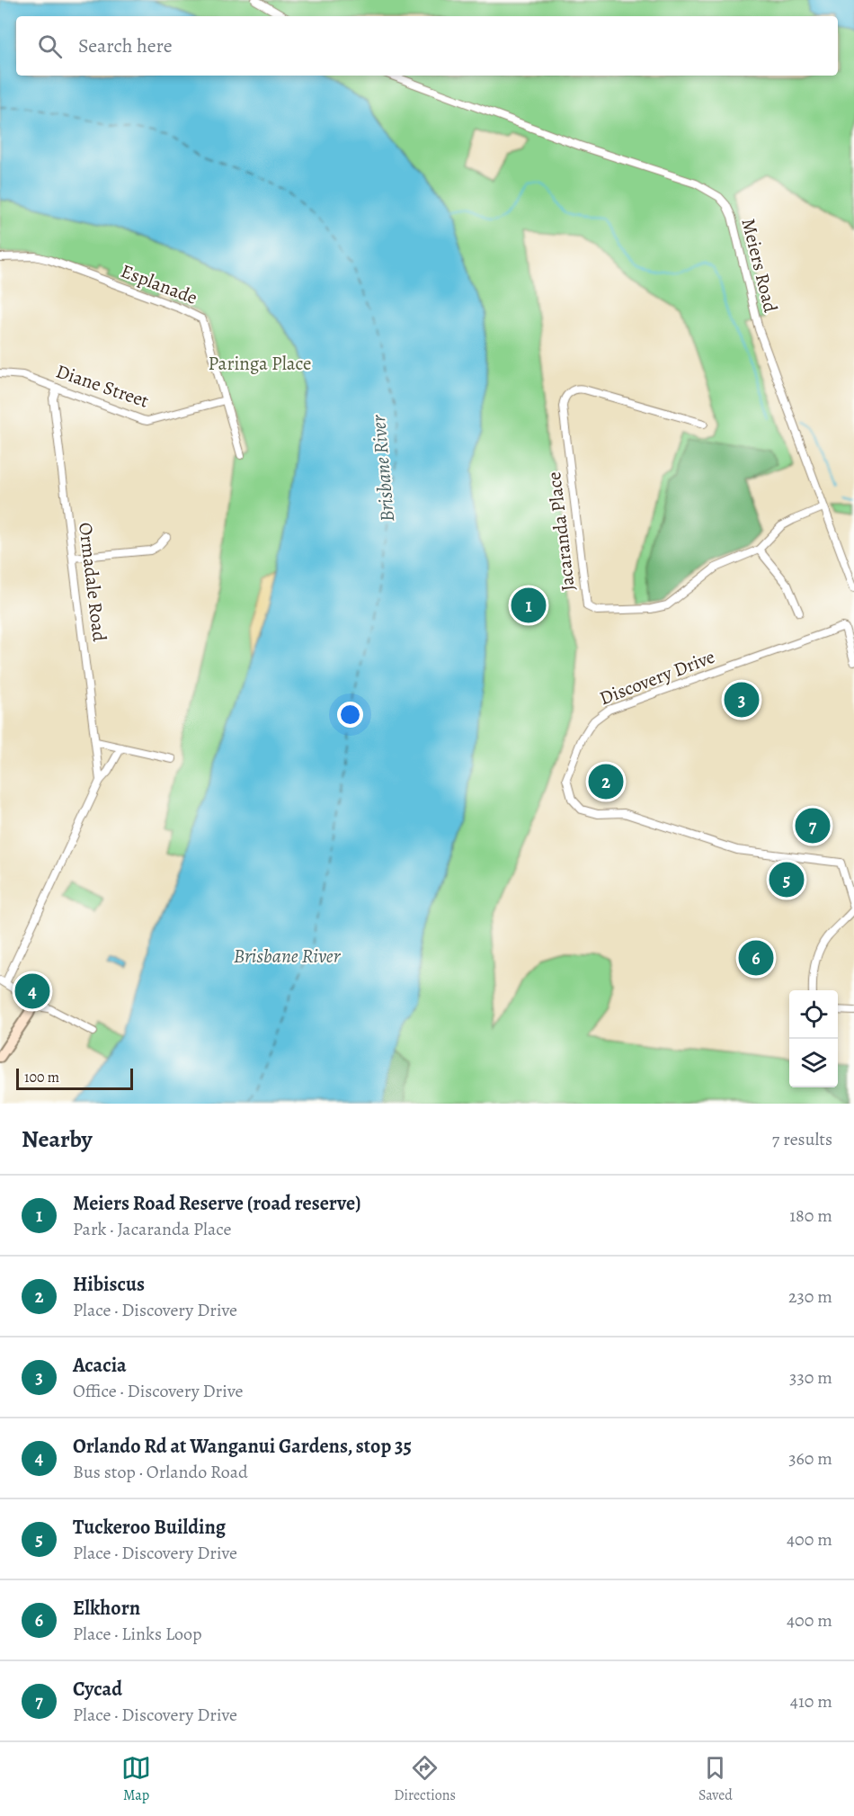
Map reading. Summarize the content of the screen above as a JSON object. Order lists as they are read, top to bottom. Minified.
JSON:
{"streets":{"street":["Meiers Road","Esplanade","Diane Street","Jacaranda Place","Ormadale Road","Discovery Drive"]},"crossings":[["Meiers Road","Jacaranda Place"],["Esplanade","Diane Street"],["Diane Street","Ormadale Road"]],"water":["Brisbane River"],"parks":["Paringa Place"],"scale_bar":"100 m","page":{"search":"Search here","pins":["1","3","2","7","5","6","4"],"scale":"100 m","heading":["Nearby","7 results"],"list":[{"mark":"1","name":"Meiers Road Reserve (road reserve)","note":"Park · Jacaranda Place","value":"180 m"},{"mark":"2","name":"Hibiscus","note":"Place · Discovery Drive","value":"230 m"},{"mark":"3","name":"Acacia","note":"Office · Discovery Drive","value":"330 m"},{"mark":"4","name":"Orlando Rd at Wanganui Gardens, stop 35","note":"Bus stop · Orlando Road","value":"360 m"},{"mark":"5","name":"Tuckeroo Building","note":"Place · Discovery Drive","value":"400 m"},{"mark":"6","name":"Elkhorn","note":"Place · Links Loop","value":"400 m"},{"mark":"7","name":"Cycad","note":"Place · Discovery Drive","value":"410 m"}],"nav":["Map","Directions","Saved"]}}
